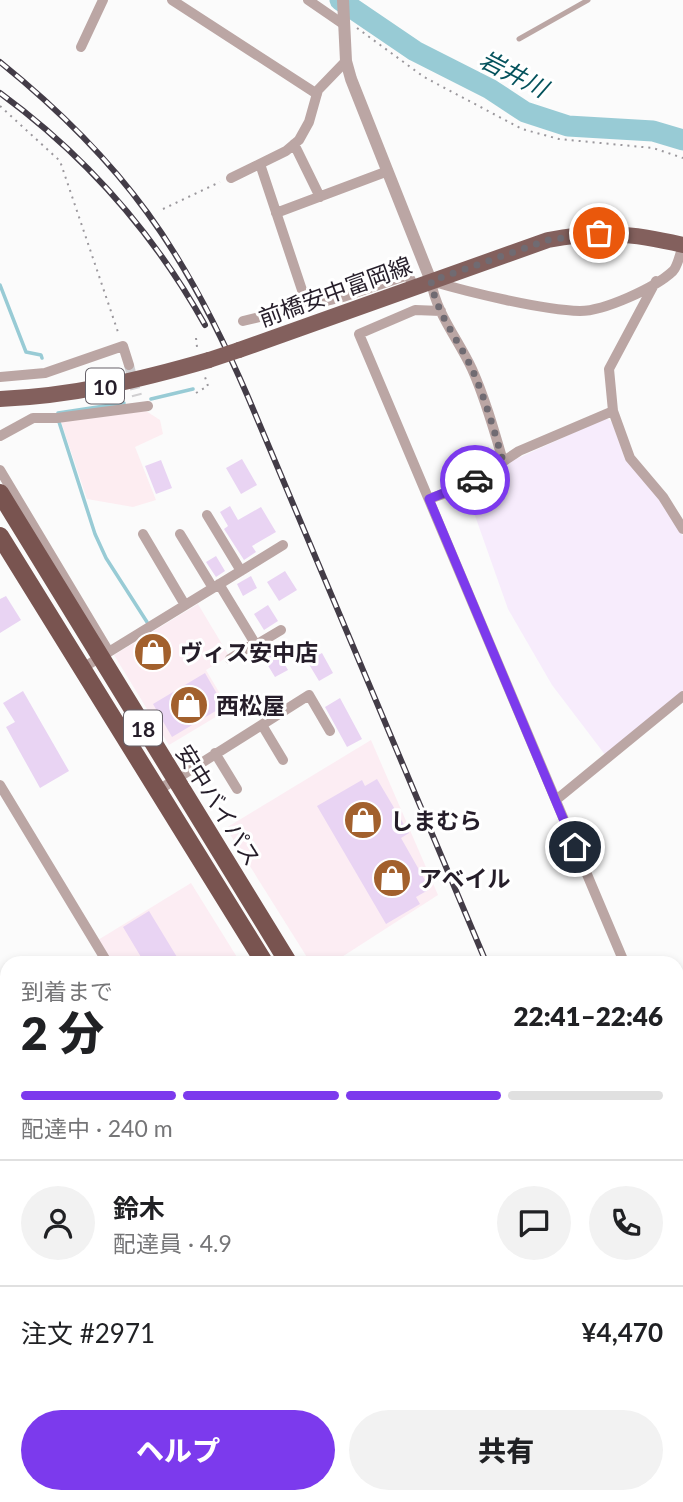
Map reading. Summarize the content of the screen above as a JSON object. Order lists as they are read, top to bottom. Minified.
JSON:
{"streets":{"highway":["18","安中バイパス"],"main road":["前橋安中富岡線","10"]},"water":["岩井川"],"places":{"shop":["ヴィス安中店","西松屋","しまむら","アベイル"]},"page":{"heading":["2 分","到着まで","22:41–22:46"],"panel":["鈴木","配達員 · 4.9","注文 #2971","¥4,470"],"bar":"配達中 · 240 m","buttons":["ヘルプ","共有"]}}
